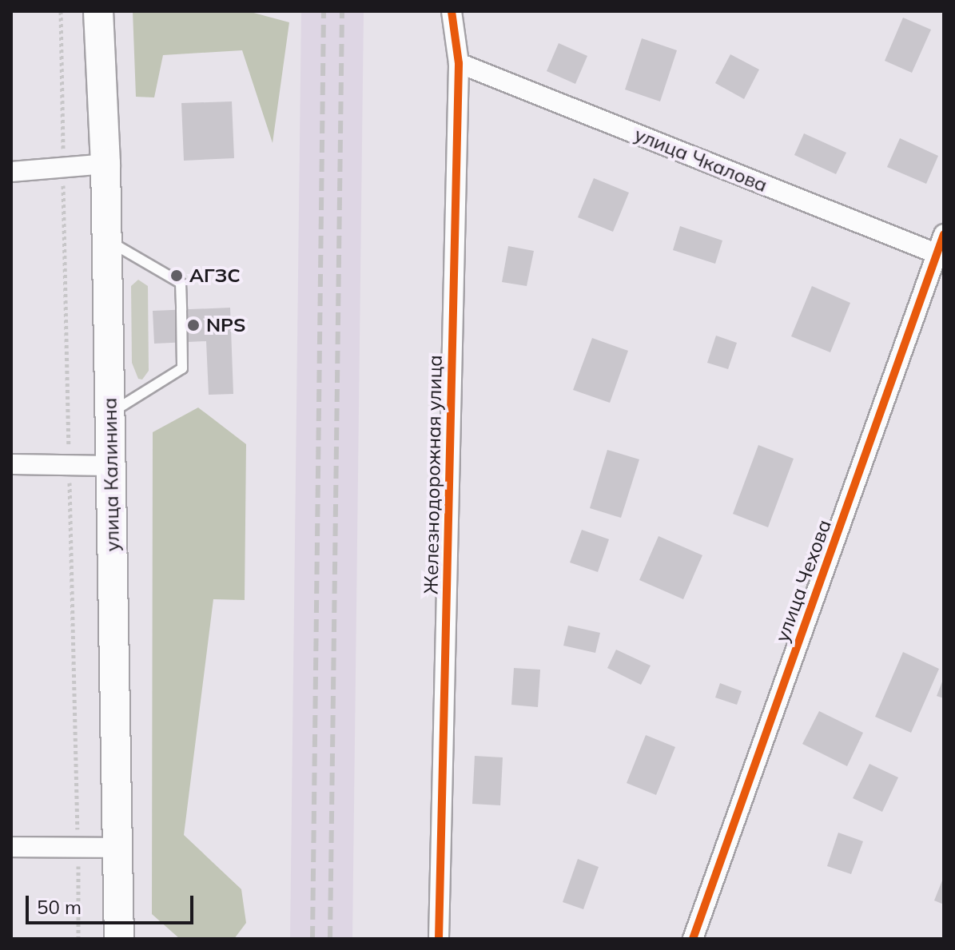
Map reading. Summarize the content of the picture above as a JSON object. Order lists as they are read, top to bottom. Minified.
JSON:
{"streets":{"main road":["улица Калинина"],"street":["улица Чкалова","Железнодорожная улица","улица Чехова"]},"crossings":[["улица Чкалова","Железнодорожная улица"],["улица Чкалова","улица Чехова"]],"places":["АГЗС","NPS"],"scale_bar":"50 m"}
